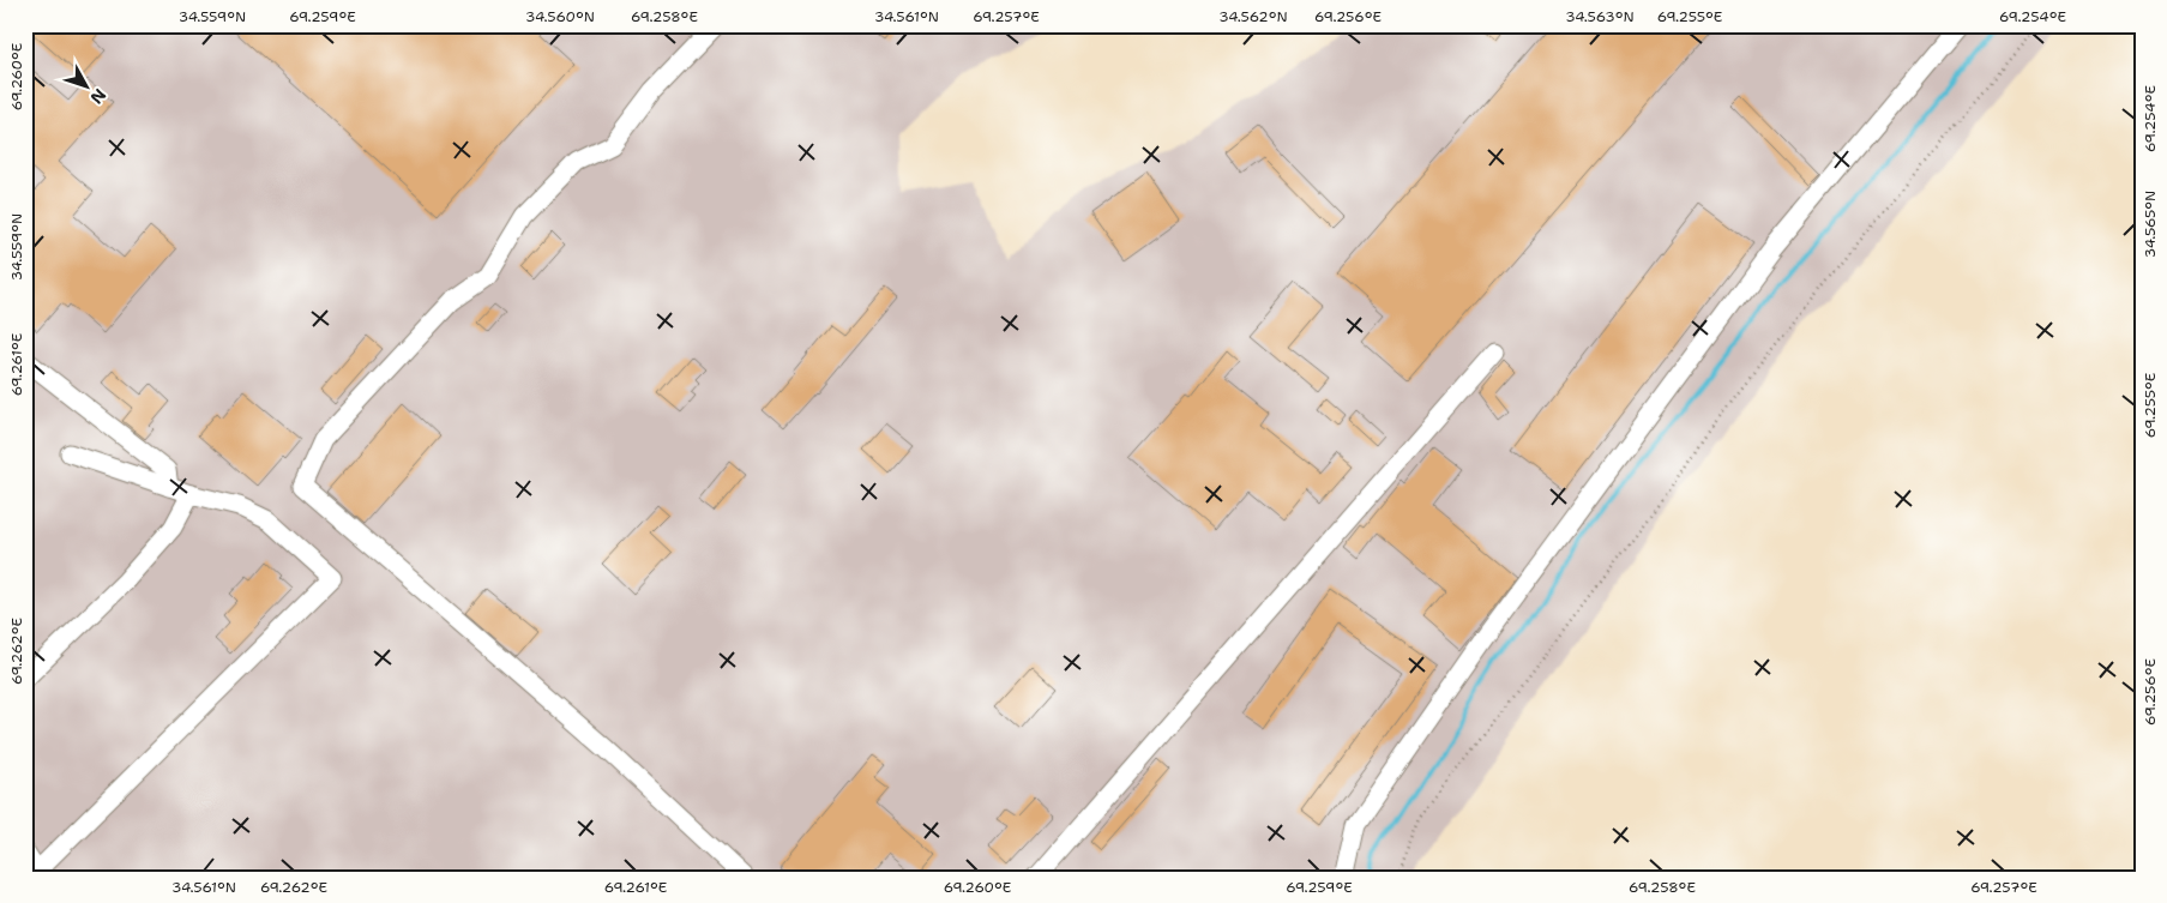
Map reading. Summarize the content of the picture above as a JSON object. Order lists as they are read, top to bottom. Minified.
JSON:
{"north":"bottom right","coordinates":["34.559°N","69.259°E","34.560°N","69.258°E","34.561°N","69.257°E","34.562°N","69.256°E","34.563°N","69.255°E","69.254°E","69.260°E","34.565°N","69.261°E","69.262°E"]}
